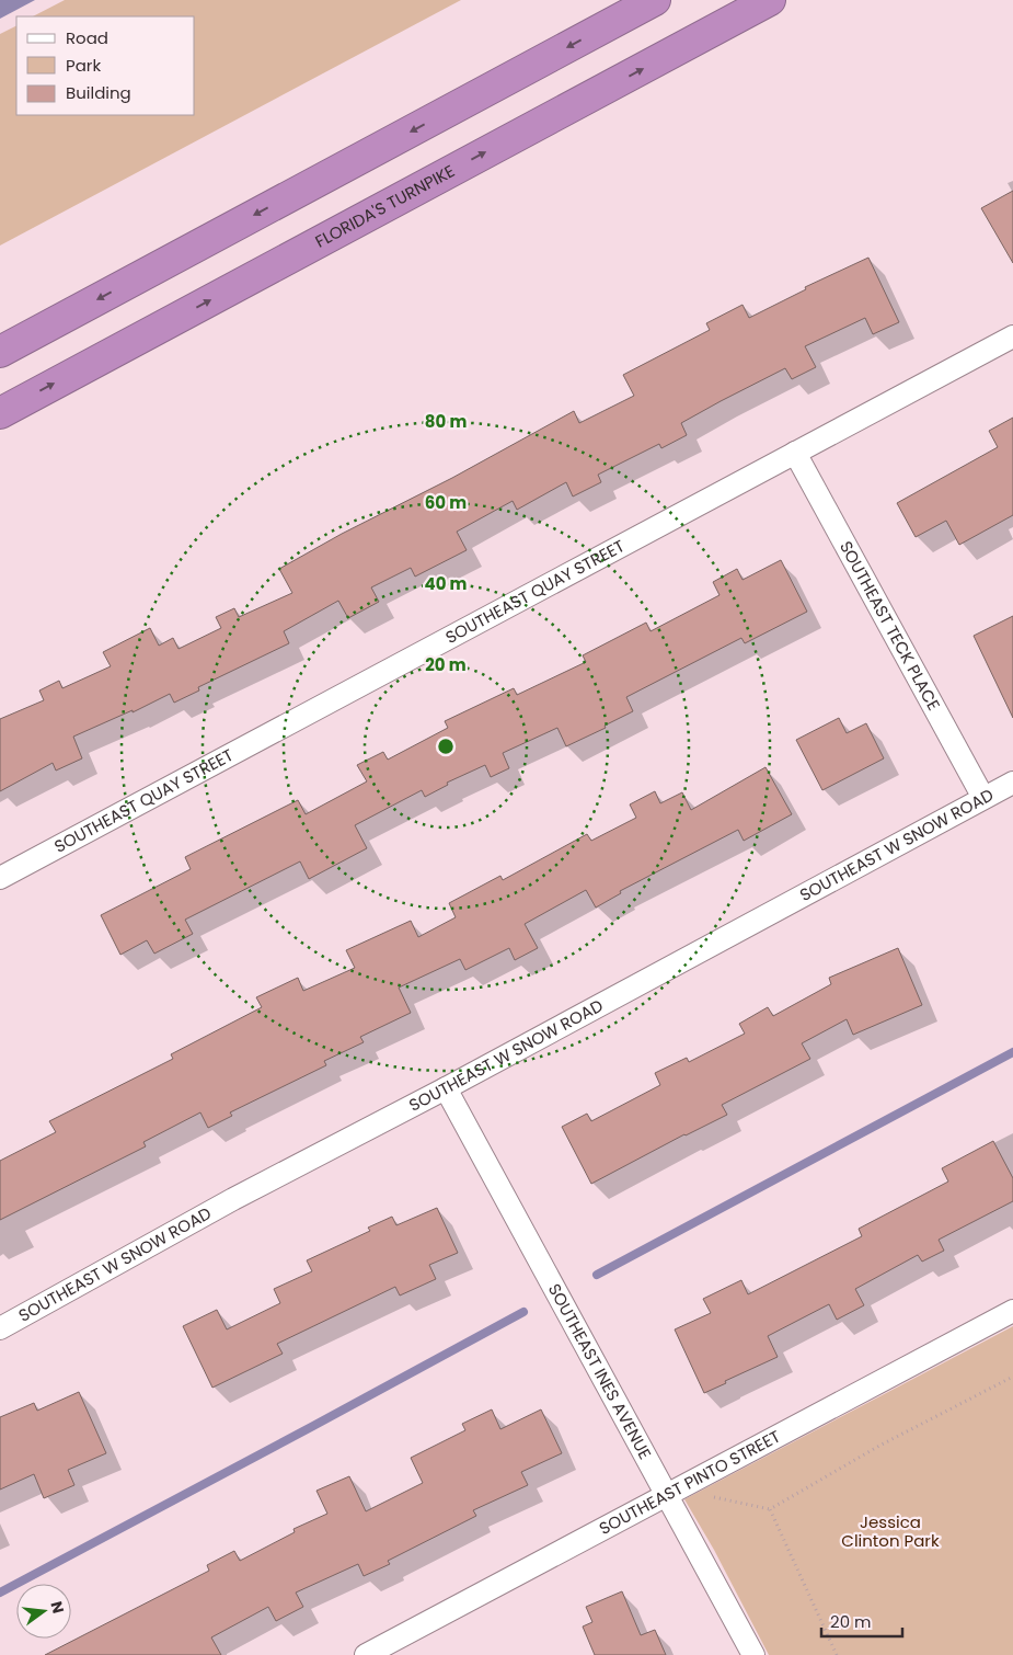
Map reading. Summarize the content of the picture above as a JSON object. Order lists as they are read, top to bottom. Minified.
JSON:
{"streets":{"highway":["FLORIDA'S TURNPIKE"],"street":["SOUTHEAST QUAY STREET","SOUTHEAST TECK PLACE","SOUTHEAST W SNOW ROAD","SOUTHEAST INES AVENUE","SOUTHEAST PINTO STREET"]},"crossings":[["SOUTHEAST QUAY STREET","SOUTHEAST TECK PLACE"],["SOUTHEAST TECK PLACE","SOUTHEAST W SNOW ROAD"],["SOUTHEAST W SNOW ROAD","SOUTHEAST INES AVENUE"],["SOUTHEAST INES AVENUE","SOUTHEAST PINTO STREET"]],"parks":["Jessica Clinton Park"],"legend":["Road","Park","Building"],"scale_bar":"20 m","north":"right","rings":["80 m","60 m","40 m","20 m"]}
